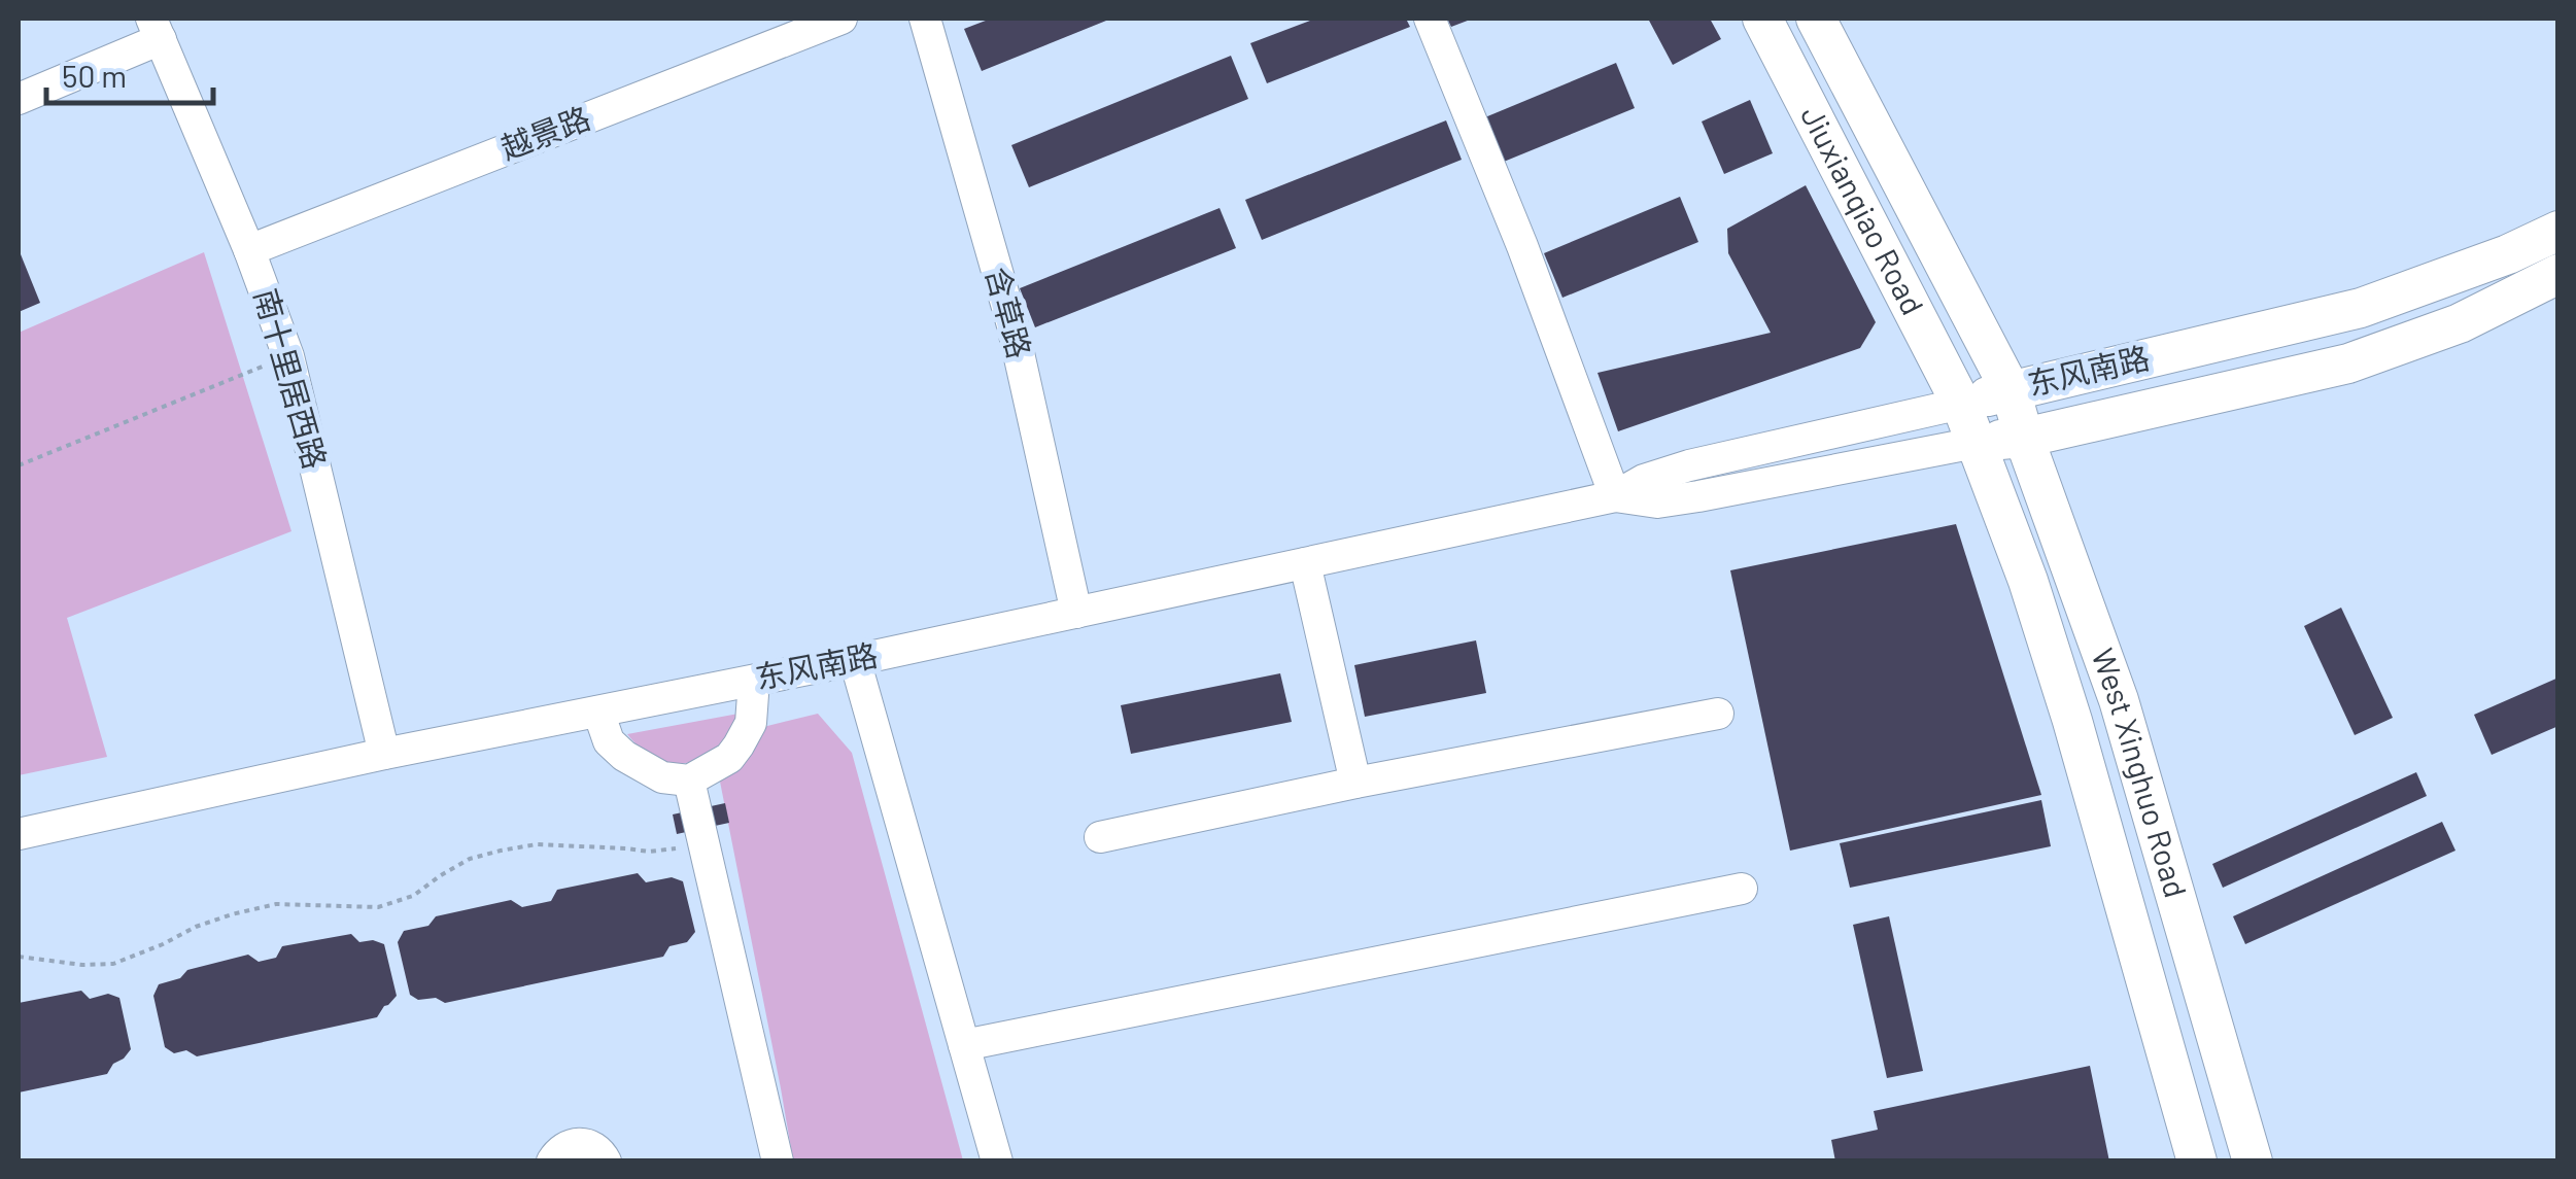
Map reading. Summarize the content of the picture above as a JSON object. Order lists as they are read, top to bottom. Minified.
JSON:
{"streets":{"main road":["Jiuxianqiao Road","东风南路","West Xinghuo Road"],"street":["越景路","含草路","南十里居西路"]},"crossings":[["越景路","南十里居西路"],["Jiuxianqiao Road","东风南路"],["Jiuxianqiao Road","West Xinghuo Road"],["含草路","东风南路"],["东风南路","南十里居西路"],["东风南路","West Xinghuo Road"]],"scale_bar":"50 m"}
